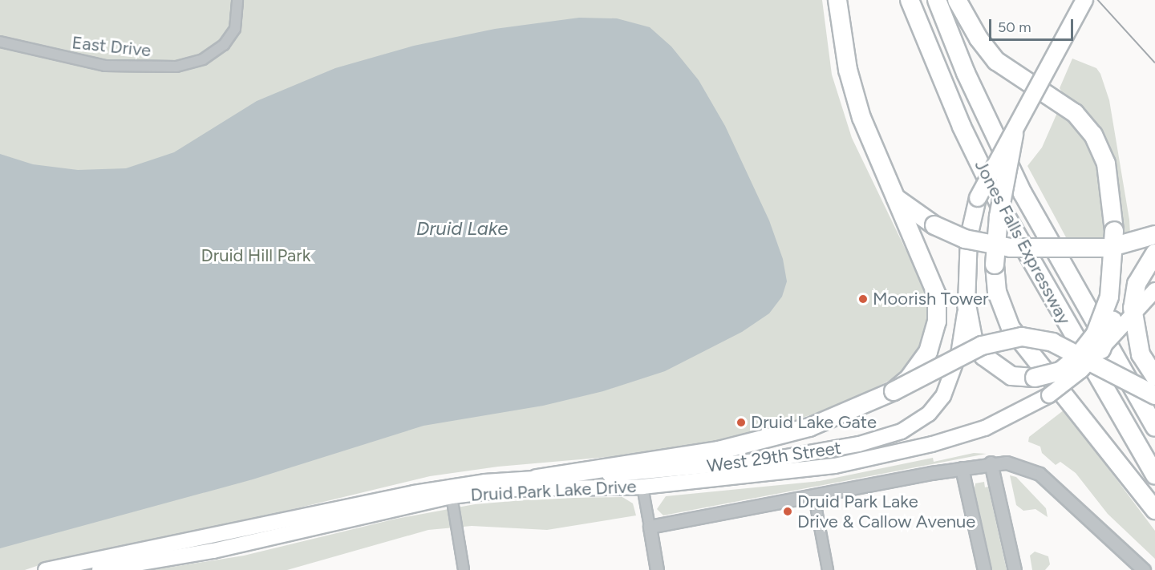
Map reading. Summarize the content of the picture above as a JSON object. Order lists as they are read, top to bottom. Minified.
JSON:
{"streets":{"highway":["Jones Falls Expressway"],"main road":["West 29th Street","Druid Park Lake Drive"],"street":["East Drive"]},"crossings":[["West 29th Street","Druid Park Lake Drive"]],"water":["Druid Lake"],"parks":["Druid Hill Park"],"places":["Moorish Tower","Druid Lake Gate","Druid Park Lake Drive & Callow Avenue"],"scale_bar":"50 m"}
